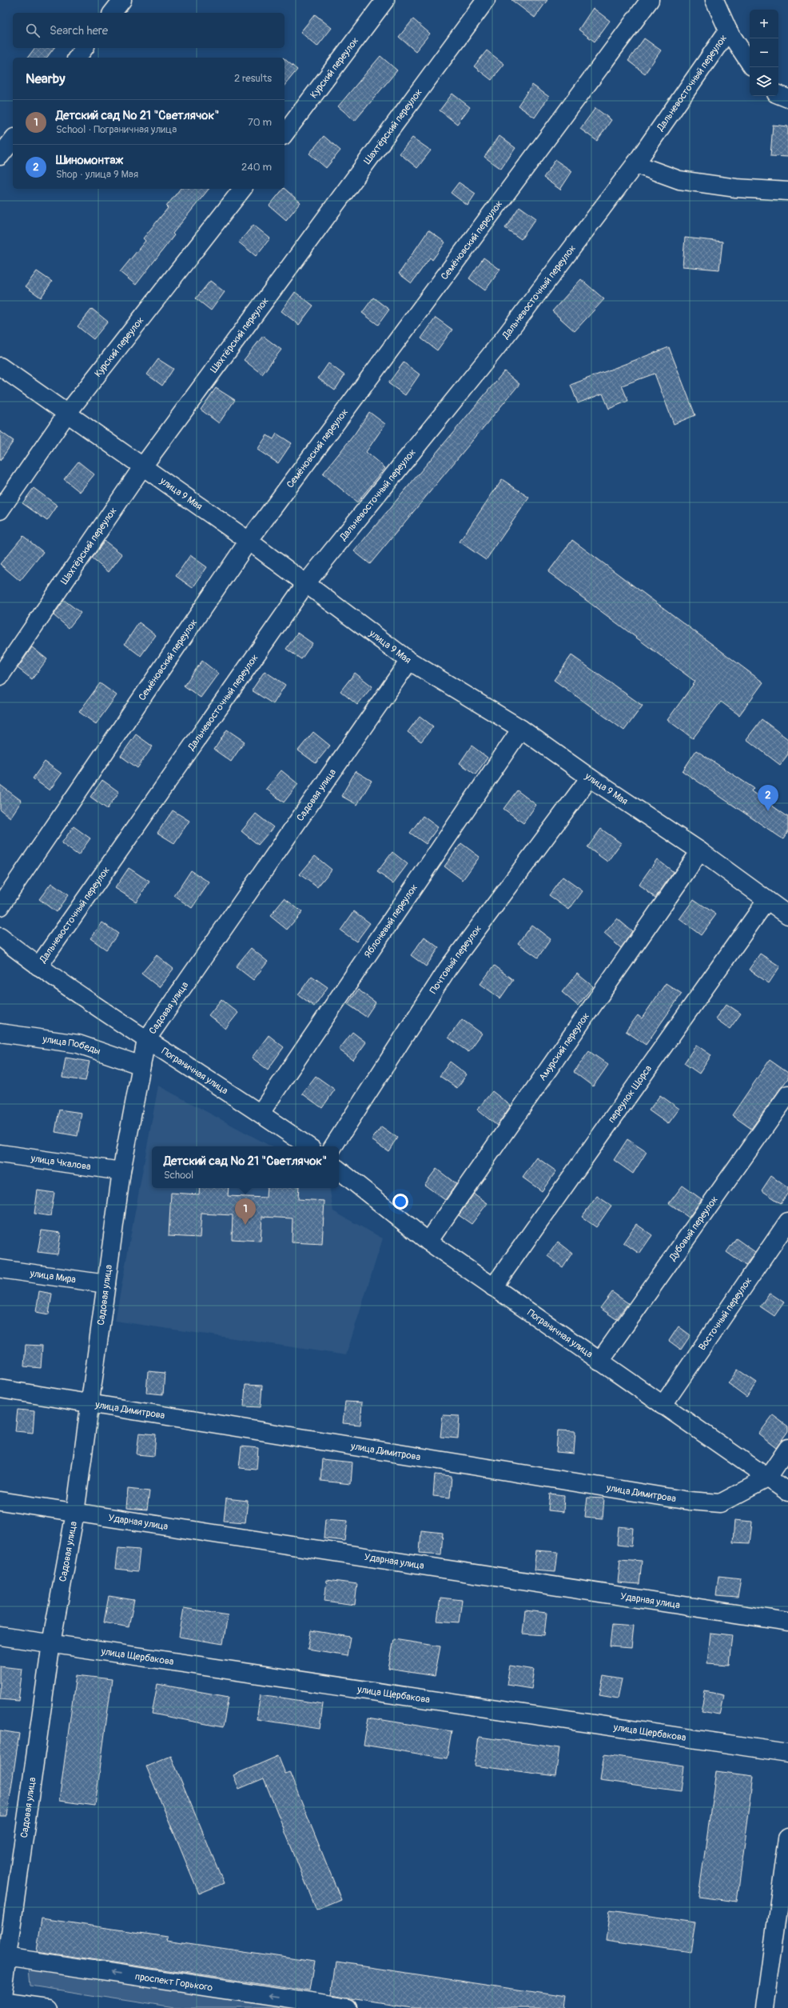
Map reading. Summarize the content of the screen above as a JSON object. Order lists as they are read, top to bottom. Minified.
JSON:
{"streets":{"street":["Курский переулок","Дальневосточный переулок","Шахтёрский переулок","Семёновский переулок","улица 9 Мая","Садовая улица","Яблоневый переулок","Почтовый переулок","улица Победы","Амурский переулок","Пограничная улица","переулок Щорса","улица Чкалова","Дубовый переулок","улица Мира","Восточный переулок","улица Димитрова","Ударная улица","улица Щербакова","проспект Горького"]},"crossings":[["Курский переулок","улица 9 Мая"],["Дальневосточный переулок","улица 9 Мая"],["Дальневосточный переулок","Пограничная улица"],["Шахтёрский переулок","улица 9 Мая"],["Семёновский переулок","улица 9 Мая"],["улица 9 Мая","Садовая улица"],["улица 9 Мая","Яблоневый переулок"],["улица 9 Мая","Почтовый переулок"],["улица 9 Мая","Амурский переулок"],["улица 9 Мая","переулок Щорса"],["Садовая улица","улица Победы"],["Садовая улица","Пограничная улица"],["Садовая улица","улица Чкалова"],["Садовая улица","улица Мира"],["Садовая улица","улица Димитрова"],["Садовая улица","Ударная улица"],["Садовая улица","улица Щербакова"],["Садовая улица","проспект Горького"],["Яблоневый переулок","Пограничная улица"],["Амурский переулок","Пограничная улица"],["Пограничная улица","переулок Щорса"],["Пограничная улица","Дубовый переулок"],["Пограничная улица","Восточный переулок"],["Пограничная улица","улица Димитрова"]],"one_way":["проспект Горького"],"page":{"map_buttons":["+","−"],"search":"Search here","heading":["Nearby","2 results"],"list":[{"mark":"1","name":"Детский сад № 21 \"Светлячок\"","note":"School · Пограничная улица","value":"70 m"},{"mark":"2","name":"Шиномонтаж","note":"Shop · улица 9 Мая","value":"240 m"}],"pins":["2","1"],"popup":["Детский сад № 21 \"Светлячок\"","School"]}}
